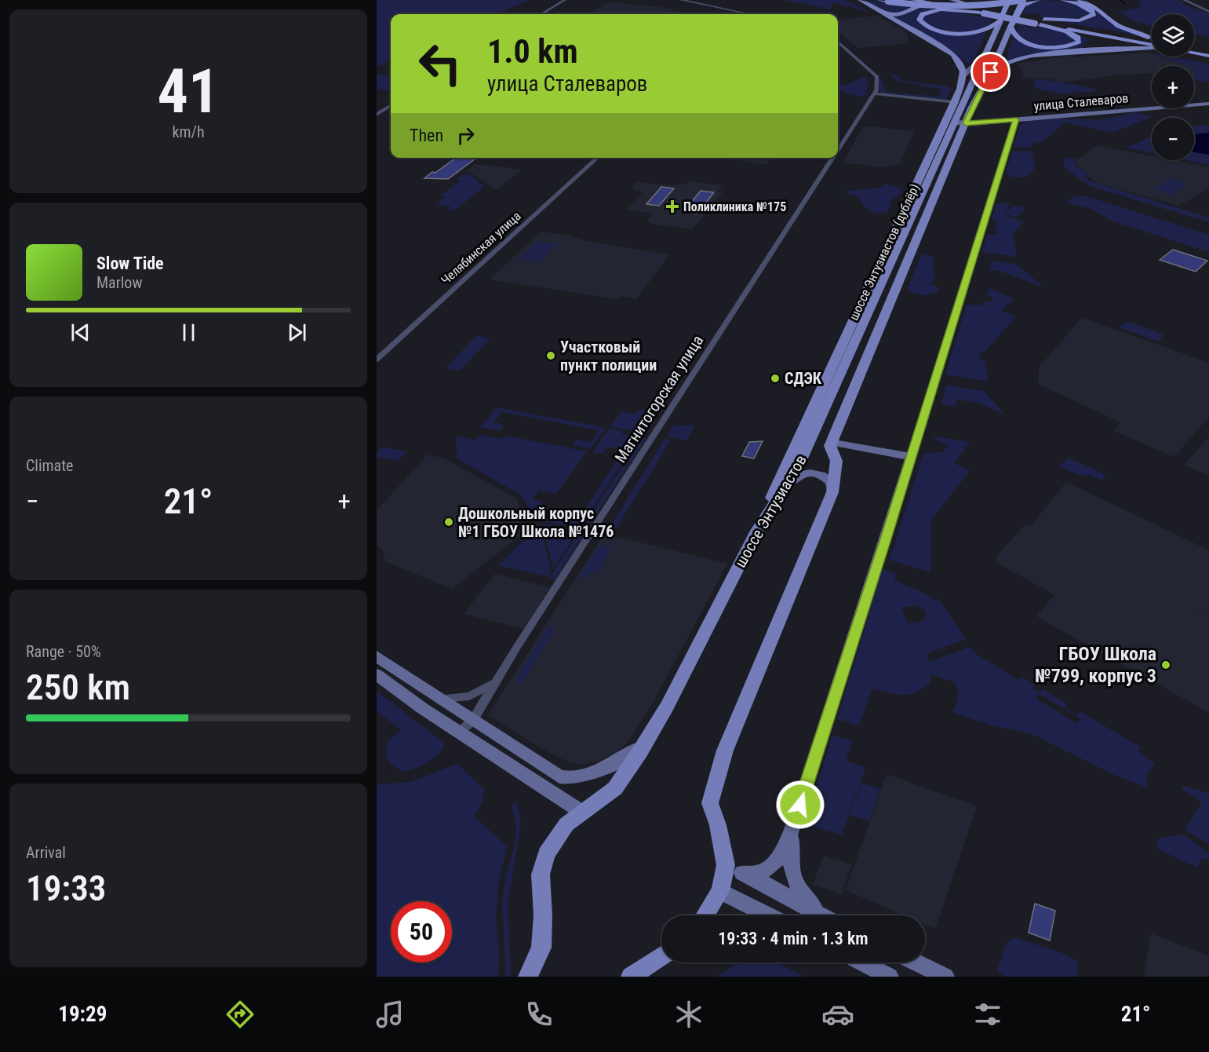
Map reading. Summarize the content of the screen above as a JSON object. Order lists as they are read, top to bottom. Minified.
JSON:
{"streets":{"main road":["улица Сталеваров","шоссе Энтузиастов (дублёр)","шоссе Энтузиастов"],"street":["Челябинская улица","Магнитогорская улица"]},"crossings":[["улица Сталеваров","шоссе Энтузиастов"],["шоссе Энтузиастов (дублёр)","шоссе Энтузиастов"]],"places":{"health":["Поликлиника №175"],"other":["Участковый пункт полиции","СДЭК","Дошкольный корпус №1 ГБОУ Школа №1476","ГБОУ Школа №799, корпус 3"]},"page":{"tile":[["41","km/h"],"Climate",["Range · 50%","250 km"],["Arrival","19:33"]],"map_buttons":["+","−"],"turn":["1.0 km","улица Сталеваров"],"then":"Then","song":["Slow Tide","Marlow"],"heat":["−","21°","+"],"limit":"50","trip":"19:33 · 4 min · 1.3 km","tabs":["19:29","21°"]}}
